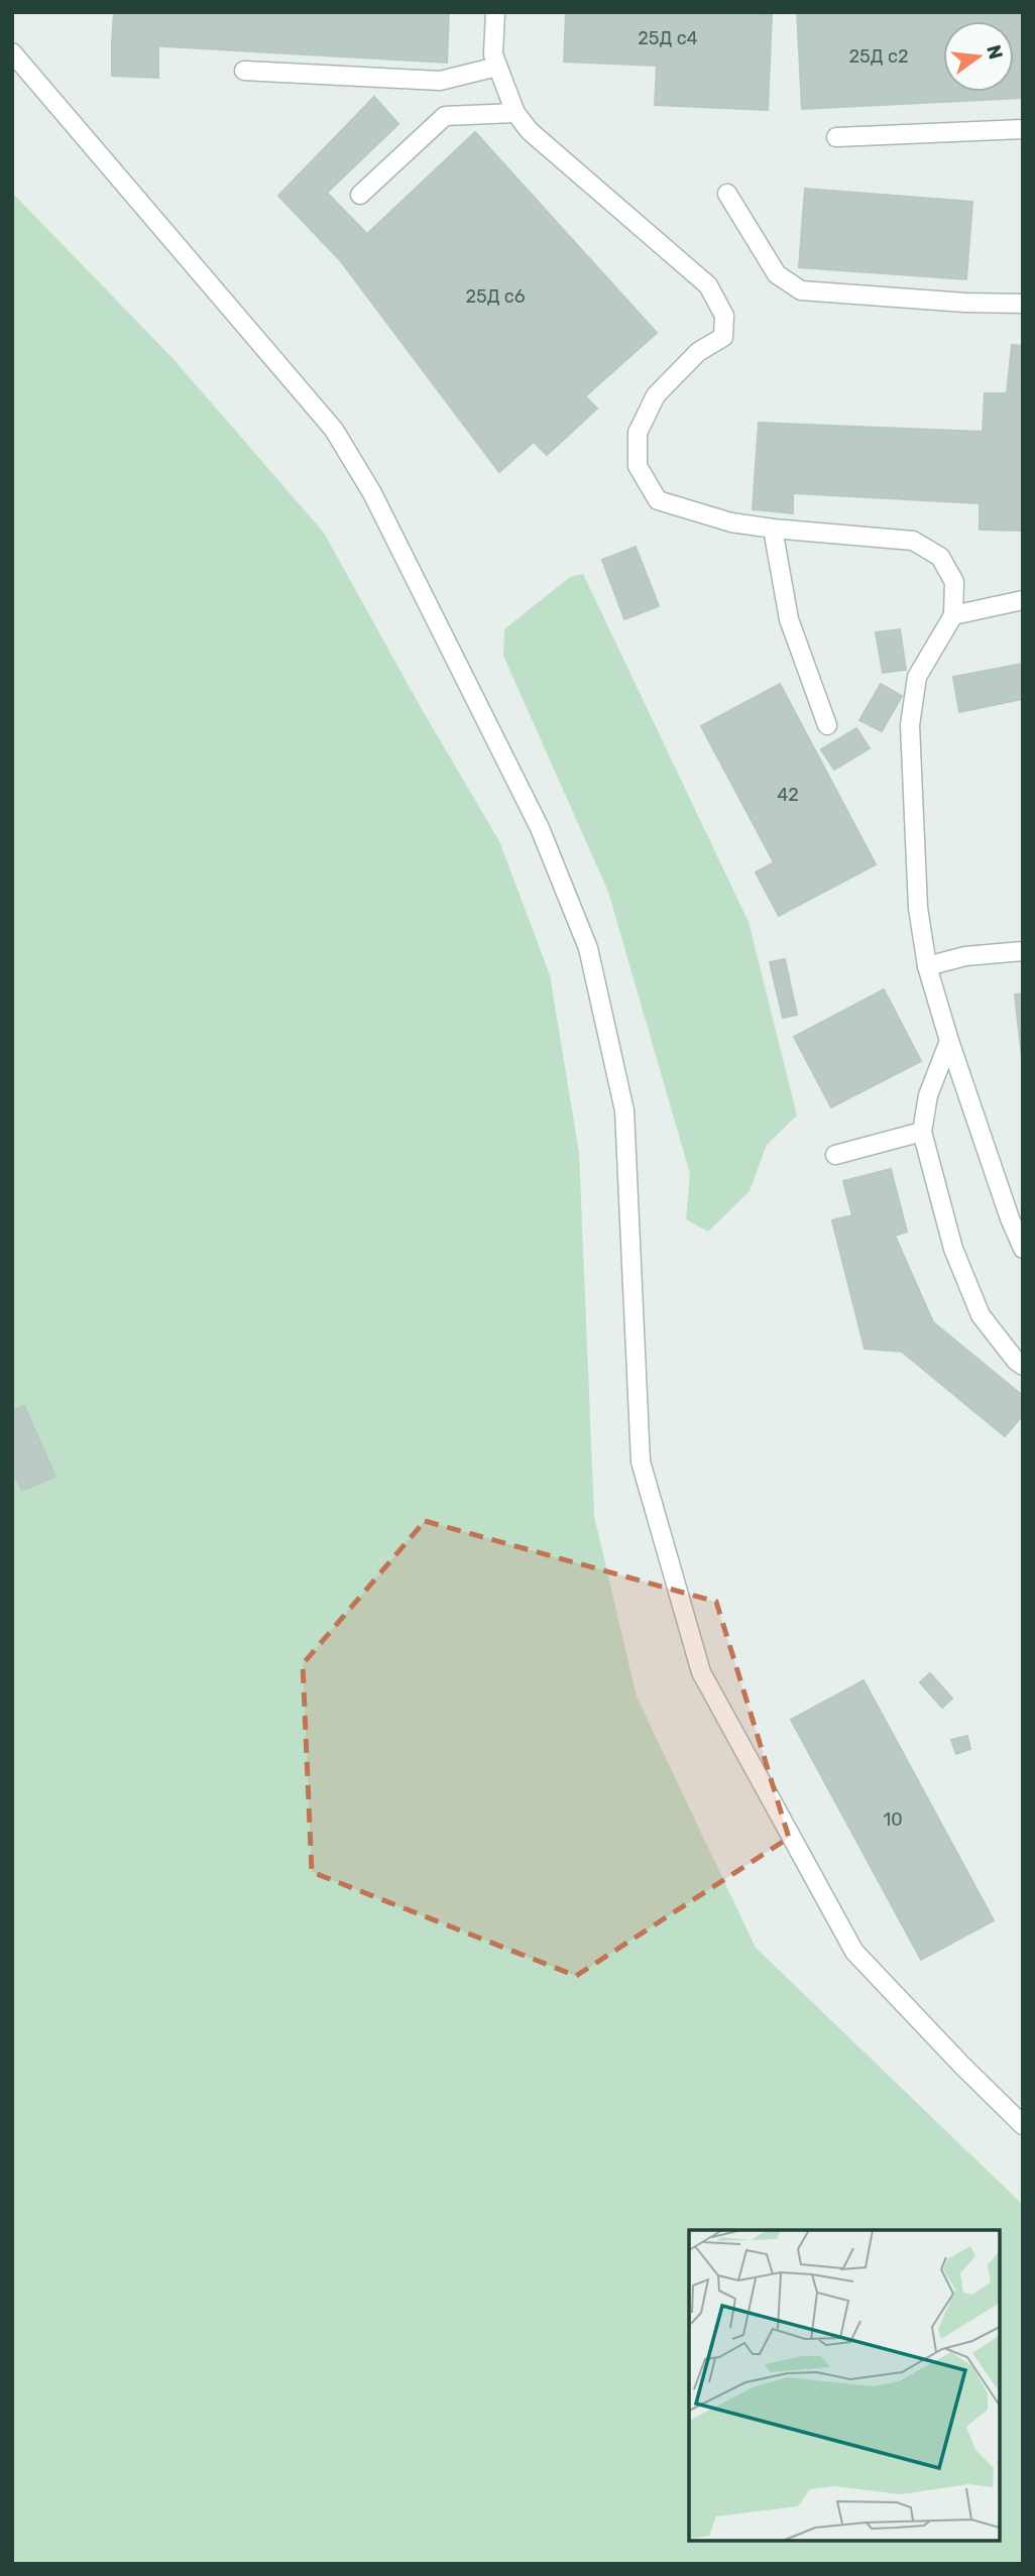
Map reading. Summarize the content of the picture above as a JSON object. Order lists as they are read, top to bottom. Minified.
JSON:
{"house_numbers":["25Д с4","25Д с2","25Д с6","42","10"],"north":"right"}
